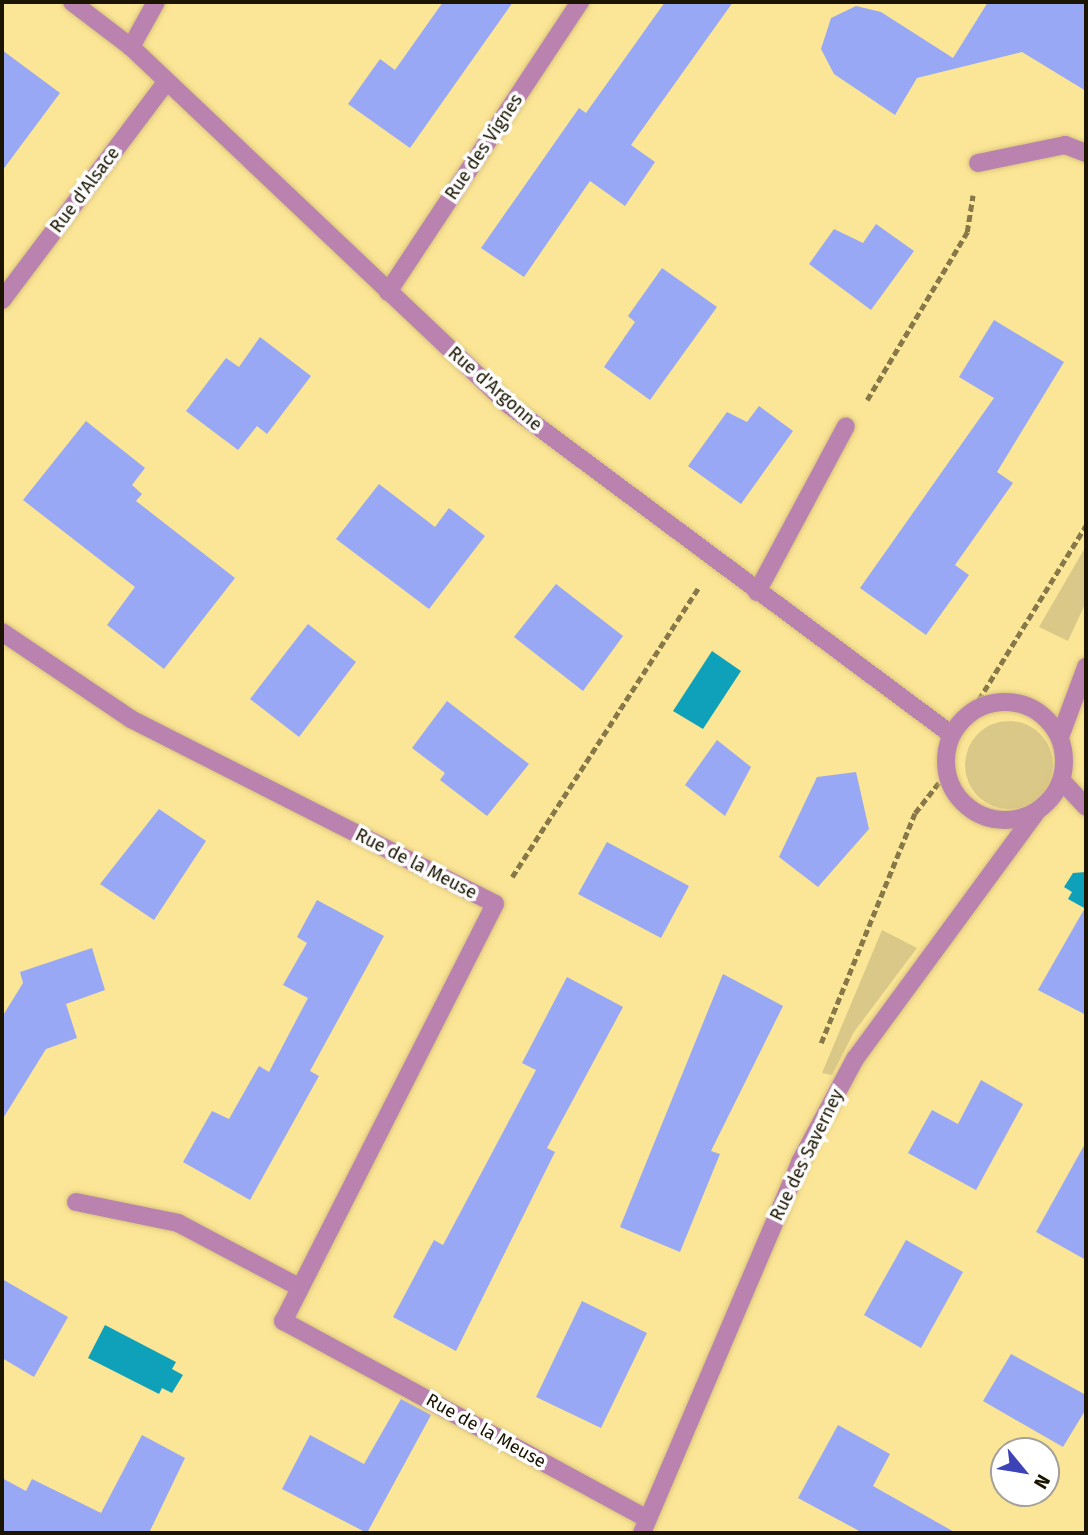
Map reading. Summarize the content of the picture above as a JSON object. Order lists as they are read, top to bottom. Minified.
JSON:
{"streets":{"street":["Rue des Vignes","Rue d'Alsace","Rue d'Argonne","Rue de la Meuse","Rue des Saverney"]},"crossings":[["Rue des Vignes","Rue d'Argonne"],["Rue d'Alsace","Rue d'Argonne"],["Rue d'Argonne","Rue des Saverney"],["Rue de la Meuse","Rue des Saverney"]],"north":"bottom right"}
